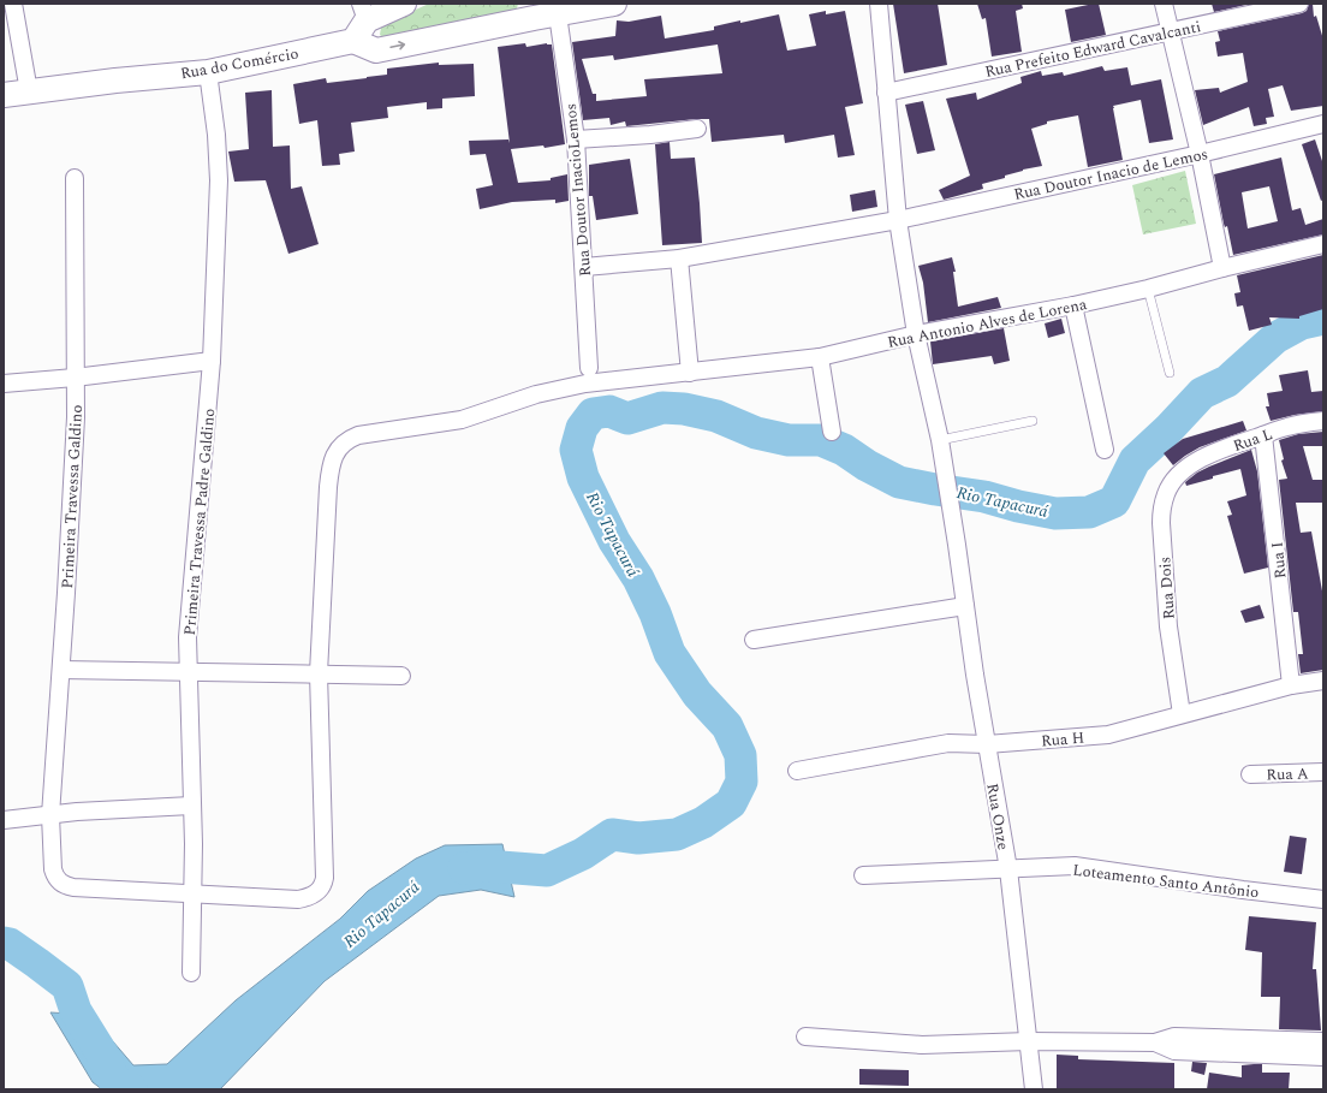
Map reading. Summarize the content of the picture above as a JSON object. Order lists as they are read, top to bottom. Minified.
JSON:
{"streets":{"main road":["Rua do Comércio"],"street":["Rua Prefeito Edward Cavalcanti","Rua Doutor Inacio de Lemos","Rua Doutor InacioLemos","Rua Antonio Alves de Lorena","Rua L","Primeira Travessa Galdino","Primeira Travessa Padre Galdino","Rua I","Rua Dois","Rua H","Rua A","Rua Onze","Loteamento Santo Antônio"]},"crossings":[["Rua do Comércio","Primeira Travessa Padre Galdino"],["Rua Doutor Inacio de Lemos","Rua Doutor InacioLemos"],["Rua L","Rua I"],["Rua L","Rua Dois"],["Primeira Travessa Galdino","Primeira Travessa Padre Galdino"],["Rua I","Rua H"],["Rua Dois","Rua H"],["Rua H","Rua Onze"],["Rua Onze","Loteamento Santo Antônio"]],"water":["Rio Tapacurá"]}
